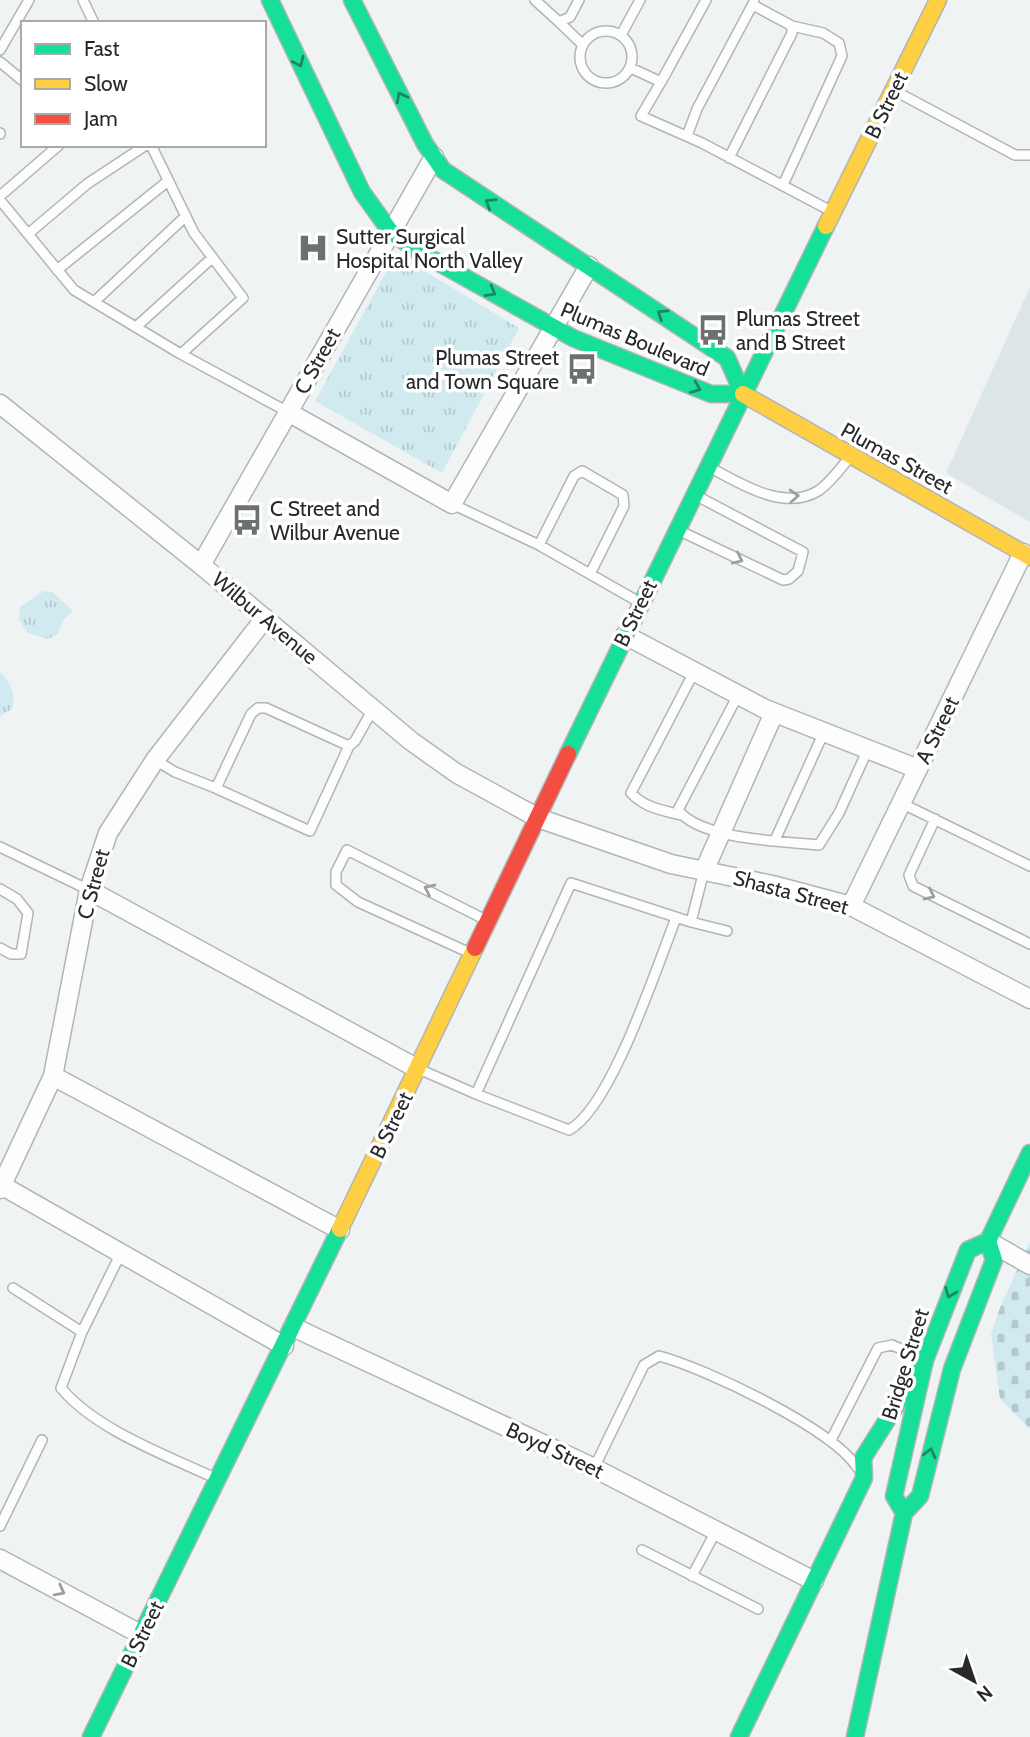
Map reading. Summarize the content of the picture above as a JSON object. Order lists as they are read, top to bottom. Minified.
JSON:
{"streets":{"street":["B Street","Plumas Boulevard","C Street","Plumas Street","Wilbur Avenue","A Street","Shasta Street","Bridge Street","Boyd Street"]},"crossings":[["B Street","Plumas Boulevard"],["B Street","Plumas Street"],["B Street","Wilbur Avenue"],["B Street","Shasta Street"],["B Street","Boyd Street"],["Plumas Boulevard","C Street"],["Plumas Boulevard","Plumas Street"],["C Street","Wilbur Avenue"],["Plumas Street","A Street"],["Wilbur Avenue","Shasta Street"],["A Street","Shasta Street"]],"places":{"hospital":["Sutter Surgical Hospital North Valley"],"bus stop":["Plumas Street and B Street","Plumas Street and Town Square","C Street and Wilbur Avenue"]},"legend":["Fast","Slow","Jam"],"north":"bottom right"}
